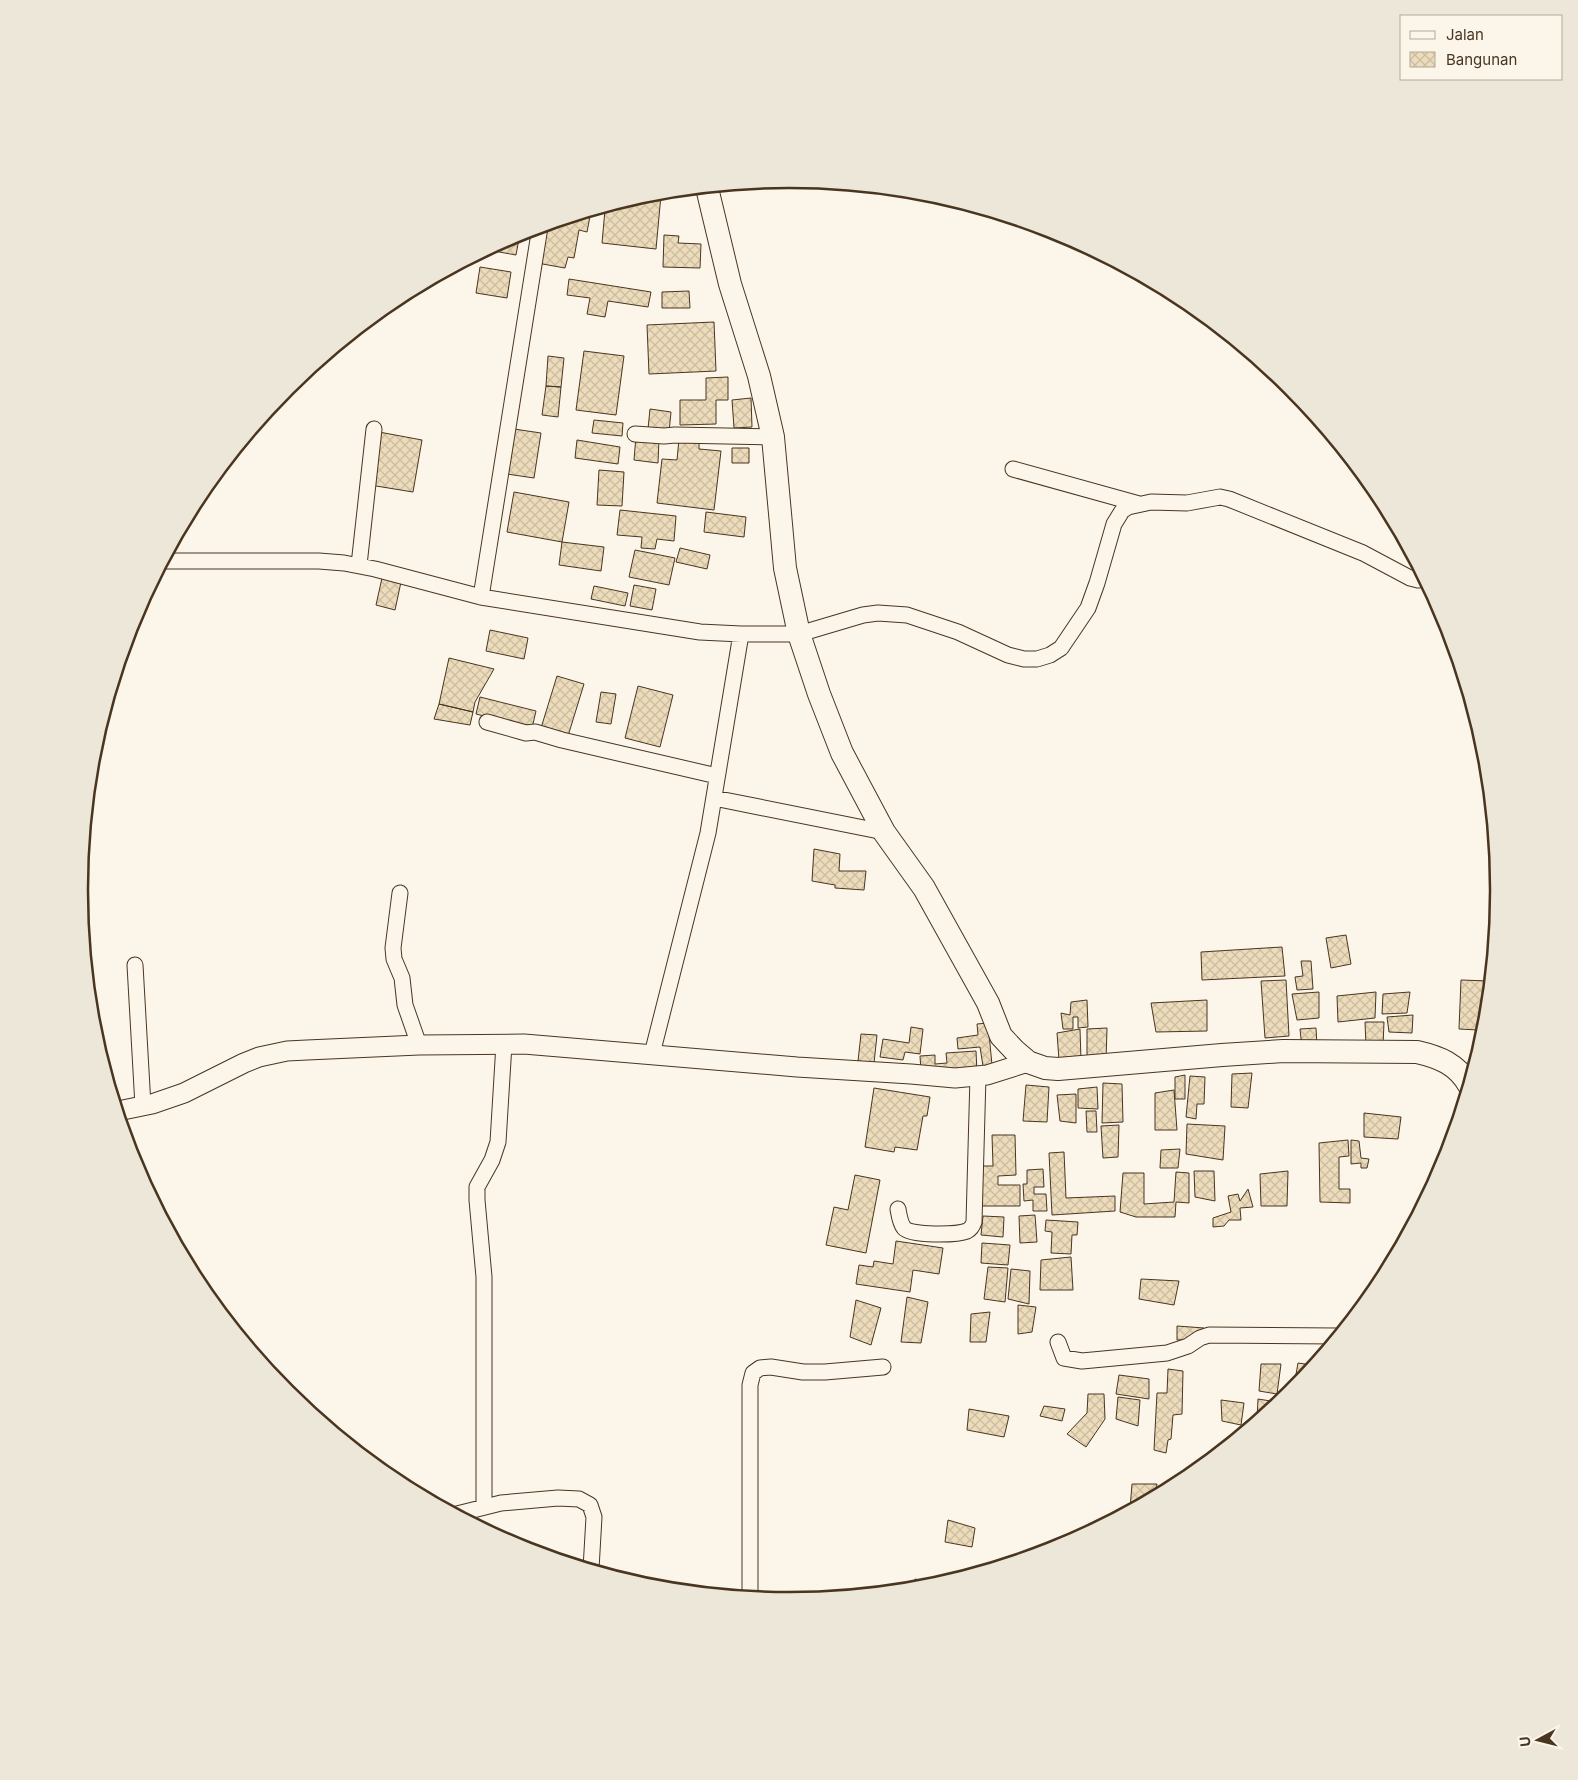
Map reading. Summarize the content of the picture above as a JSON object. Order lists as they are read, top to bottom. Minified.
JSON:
{"legend":["Jalan","Bangunan"],"north":"left"}
